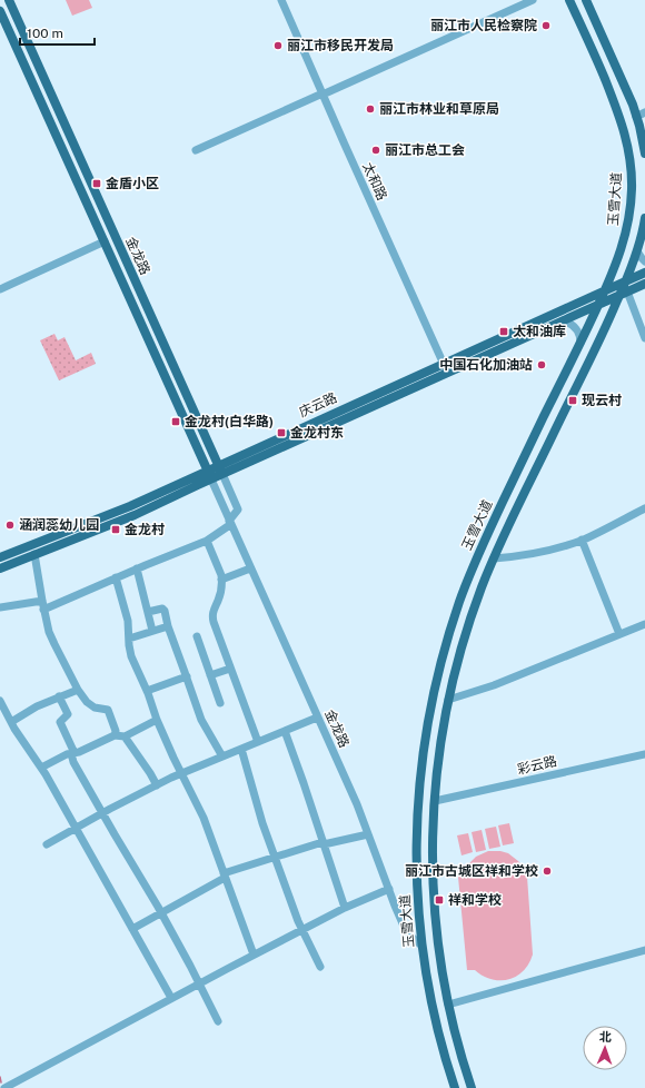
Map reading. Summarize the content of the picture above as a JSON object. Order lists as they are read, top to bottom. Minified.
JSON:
{"streets":{"main road":["玉雪大道","金龙路","庆云路"],"street":["太和路","彩云路"]},"crossings":[["太和路","庆云路"],["玉雪大道","金龙路"],["玉雪大道","庆云路"],["玉雪大道","彩云路"],["金龙路","庆云路"]],"places":{"other":["丽江市人民检察院","丽江市移民开发局","丽江市林业和草原局","丽江市总工会","中国石化加油站","涵润蕊幼儿园","丽江市古城区祥和学校"],"transit":["金盾小区","太和油库","现云村","金龙村(白华路)","金龙村东","金龙村","祥和学校"]},"scale_bar":"100 m","north":"top"}
